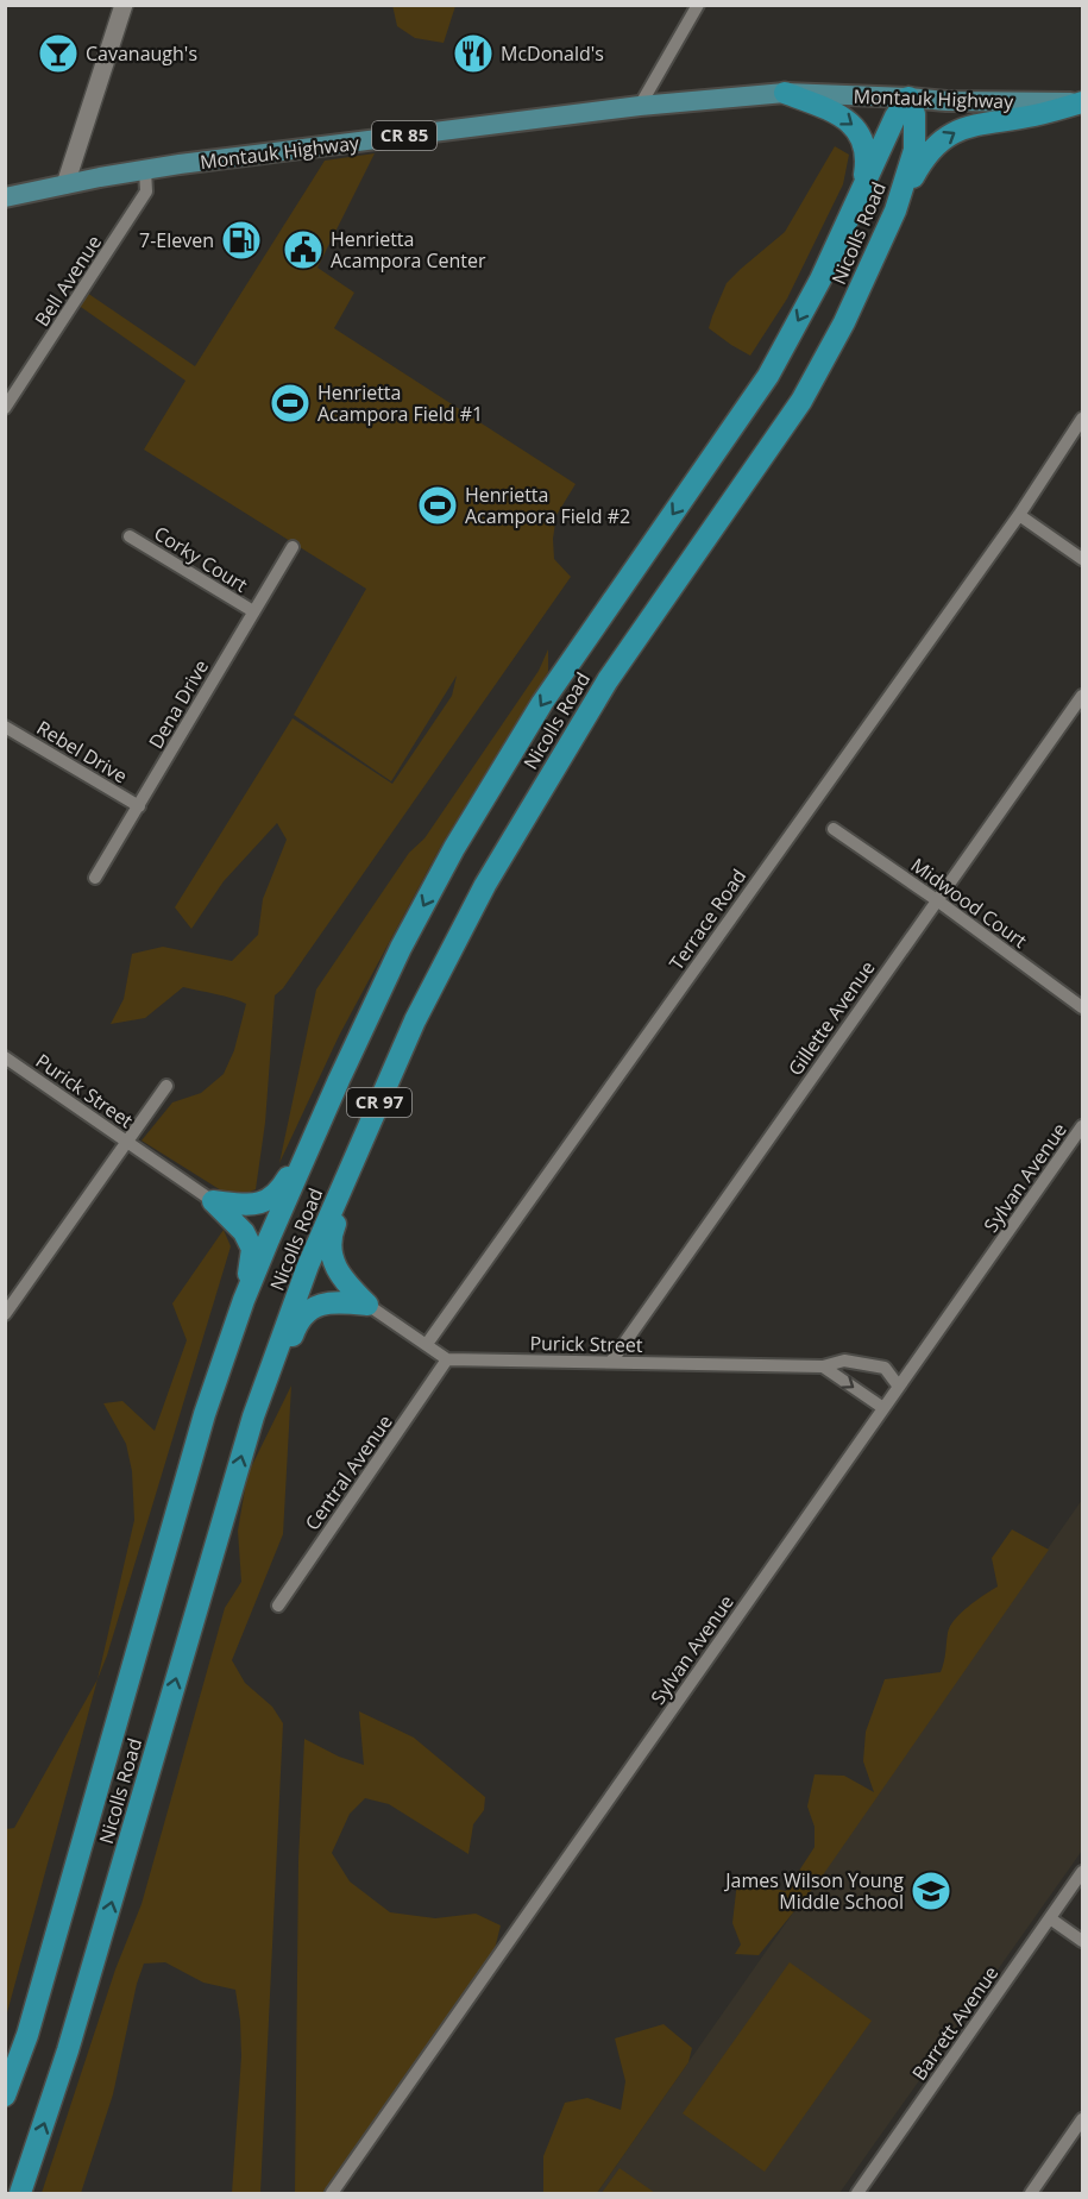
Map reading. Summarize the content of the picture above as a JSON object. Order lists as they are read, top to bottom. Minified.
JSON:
{"streets":{"highway":["Nicolls Road","CR 97"],"main road":["Montauk Highway","CR 85"],"street":["Bell Avenue","Corky Court","Dena Drive","Rebel Drive","Midwood Court","Terrace Road","Gillette Avenue","Purick Street","Sylvan Avenue","Central Avenue","Barrett Avenue"]},"crossings":[["Montauk Highway","CR 85"],["Montauk Highway","Nicolls Road"],["Montauk Highway","Bell Avenue"],["Corky Court","Dena Drive"],["Dena Drive","Rebel Drive"],["Midwood Court","Gillette Avenue"],["Gillette Avenue","Purick Street"],["Purick Street","Sylvan Avenue"],["Purick Street","Central Avenue"]],"places":{"bar":["Cavanaugh's"],"restaurant":["McDonald's"],"fuel station":["7-Eleven"],"public building":["Henrietta Acampora Center"],"sports":["Henrietta Acampora Field #1","Henrietta Acampora Field #2"],"school or university":["James Wilson Young Middle School"]}}
